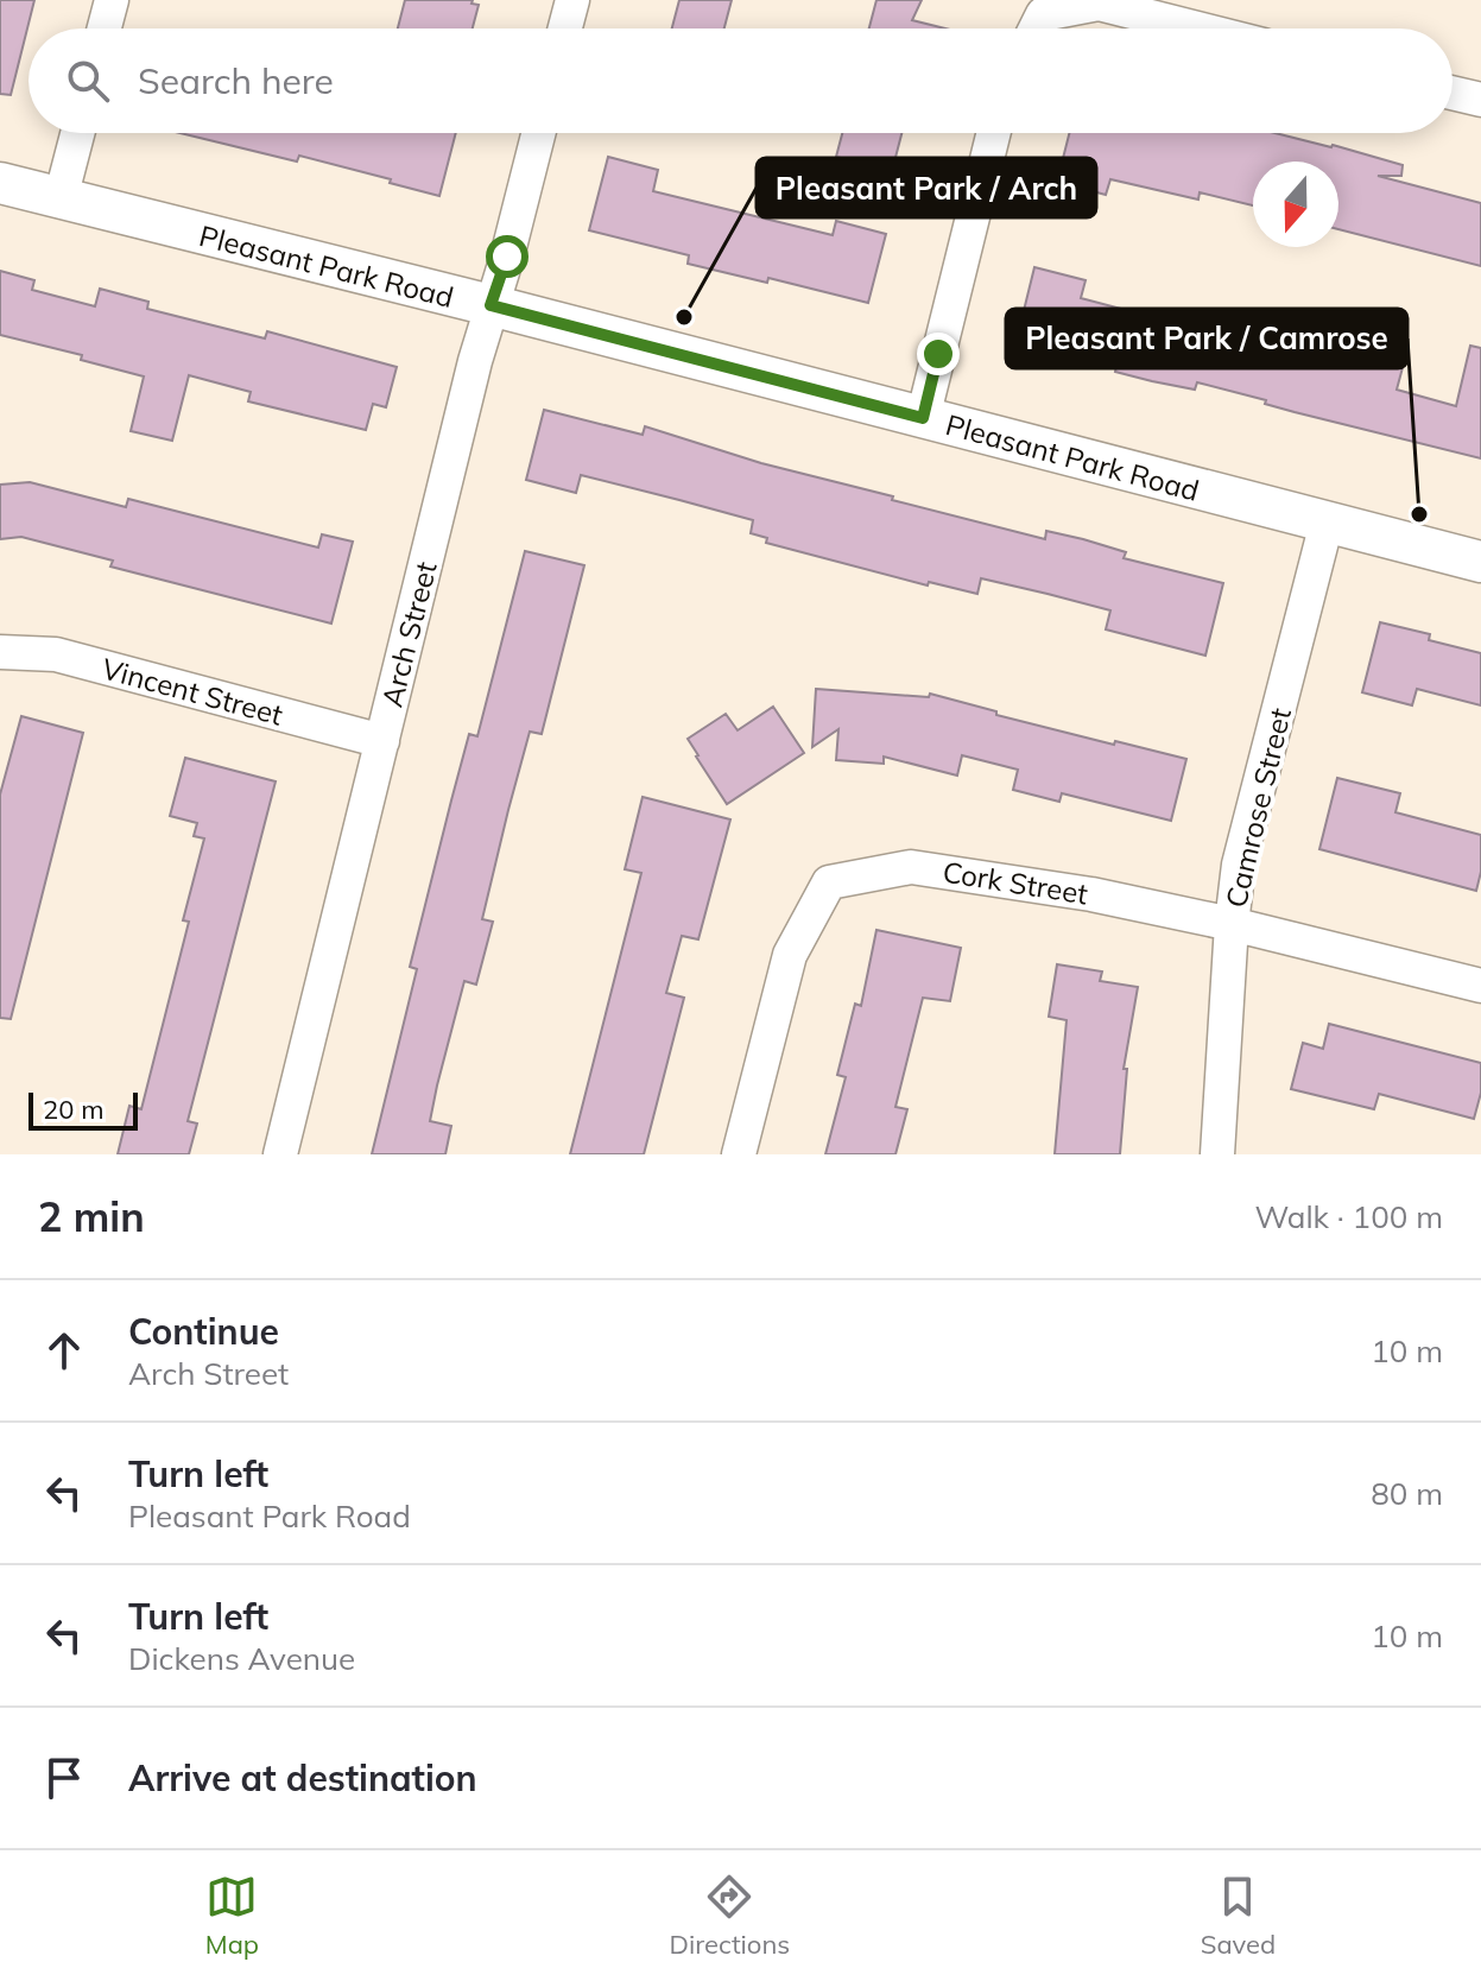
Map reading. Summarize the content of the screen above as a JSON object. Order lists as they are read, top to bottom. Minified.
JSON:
{"streets":{"street":["Pleasant Park Road","Arch Street","Vincent Street","Camrose Street","Cork Street"]},"crossings":[["Pleasant Park Road","Arch Street"],["Pleasant Park Road","Camrose Street"],["Arch Street","Vincent Street"],["Camrose Street","Cork Street"]],"places":["Pleasant Park / Arch","Pleasant Park / Camrose"],"scale_bar":"20 m","north":"bottom","page":{"search":"Search here","scale":"20 m","heading":["2 min","Walk · 100 m"],"list":[["Continue","Arch Street","10 m"],["Turn left","Pleasant Park Road","80 m"],["Turn left","Dickens Avenue","10 m"],"Arrive at destination"],"nav":["Map","Directions","Saved"]}}
